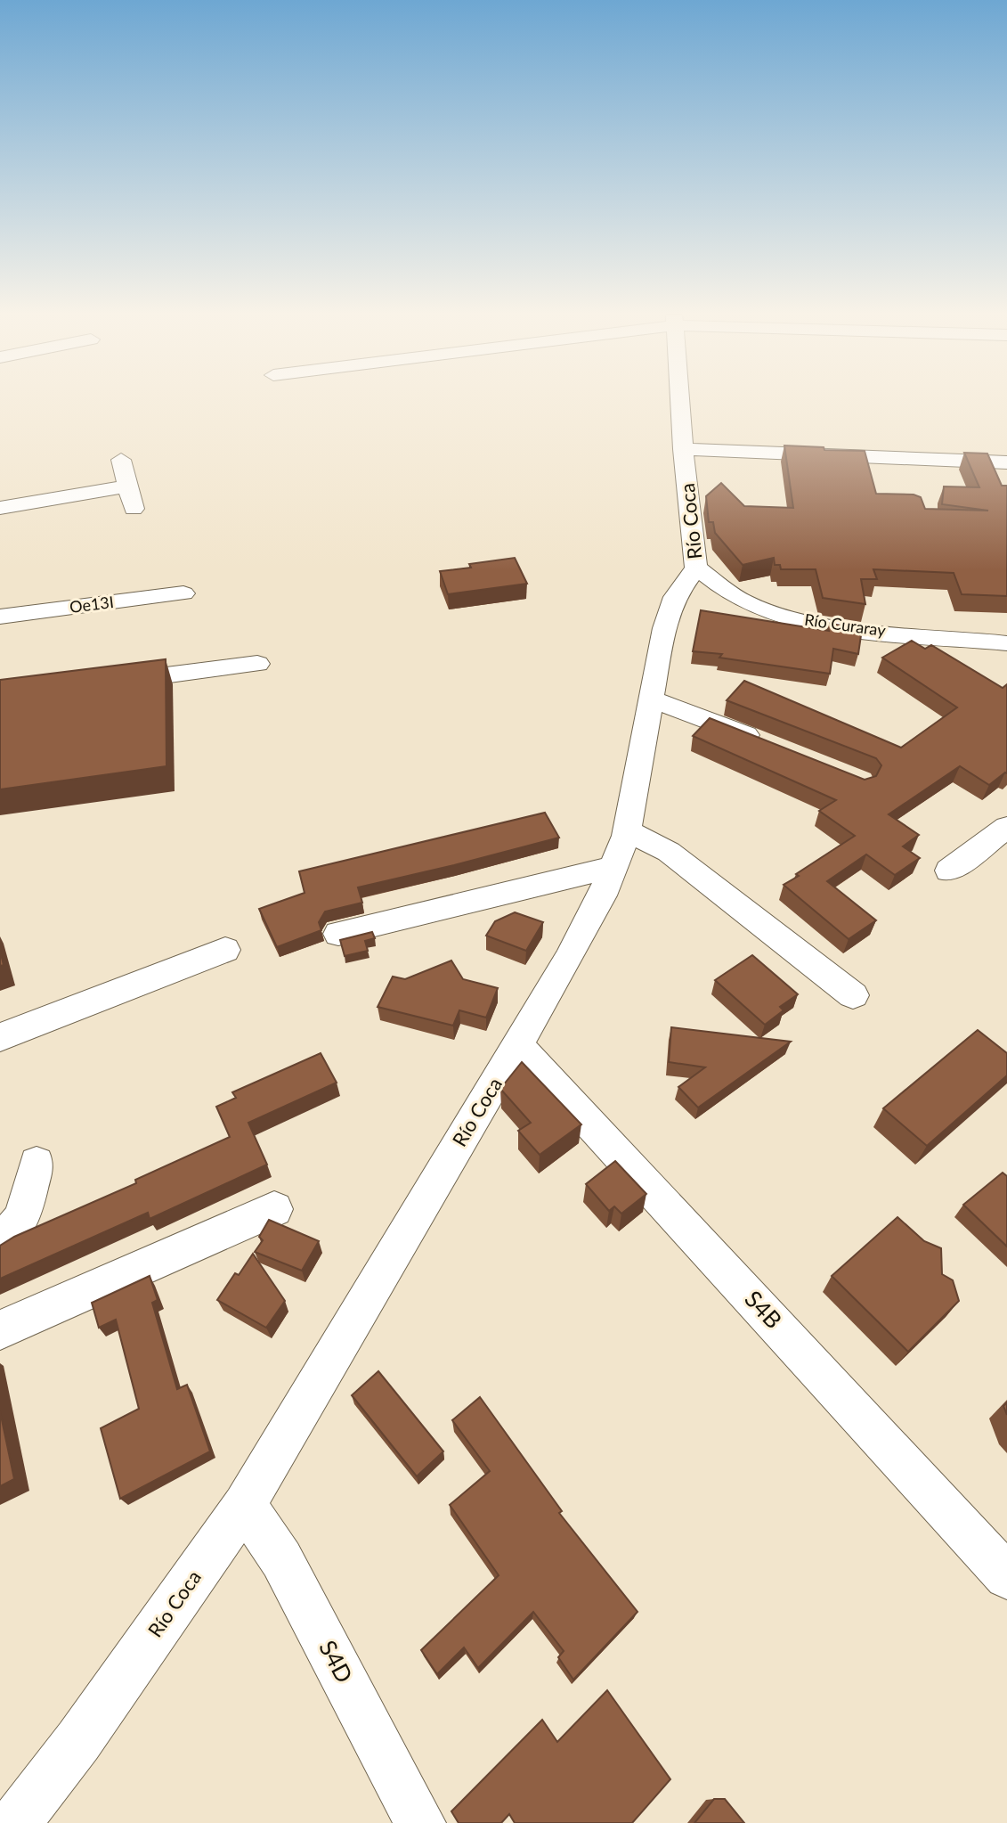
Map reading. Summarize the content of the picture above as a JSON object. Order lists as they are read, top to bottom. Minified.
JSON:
{"streets":{"street":["Río Coca","Oe13I","Río Curaray","S4B","S4D"]},"crossings":[["Río Coca","Río Curaray"],["Río Coca","S4B"],["Río Coca","S4D"]]}
